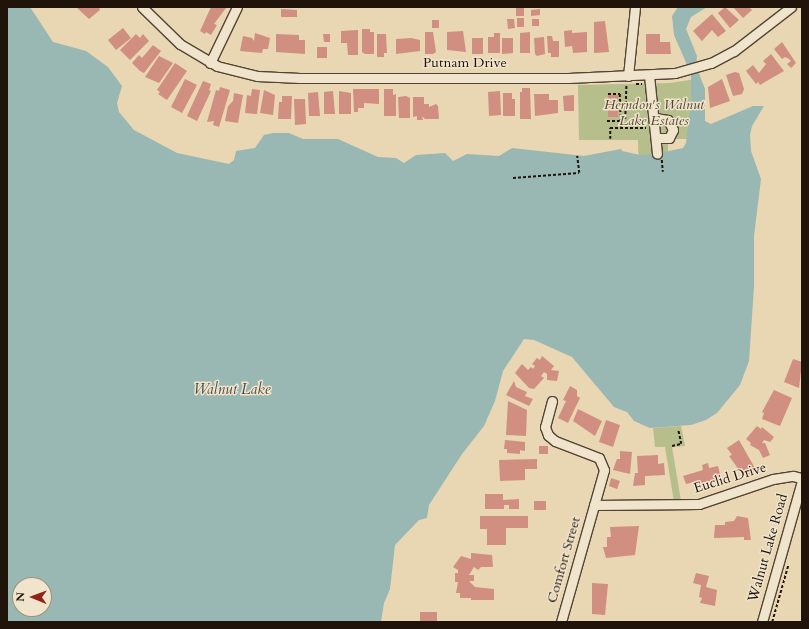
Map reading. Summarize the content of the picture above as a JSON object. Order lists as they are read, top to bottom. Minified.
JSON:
{"streets":{"street":["Putnam Drive","Euclid Drive","Walnut Lake Road","Comfort Street"]},"crossings":[["Euclid Drive","Walnut Lake Road"],["Euclid Drive","Comfort Street"]],"water":["Walnut Lake"],"parks":["Herndon's Walnut Lake Estates"],"north":"left"}
